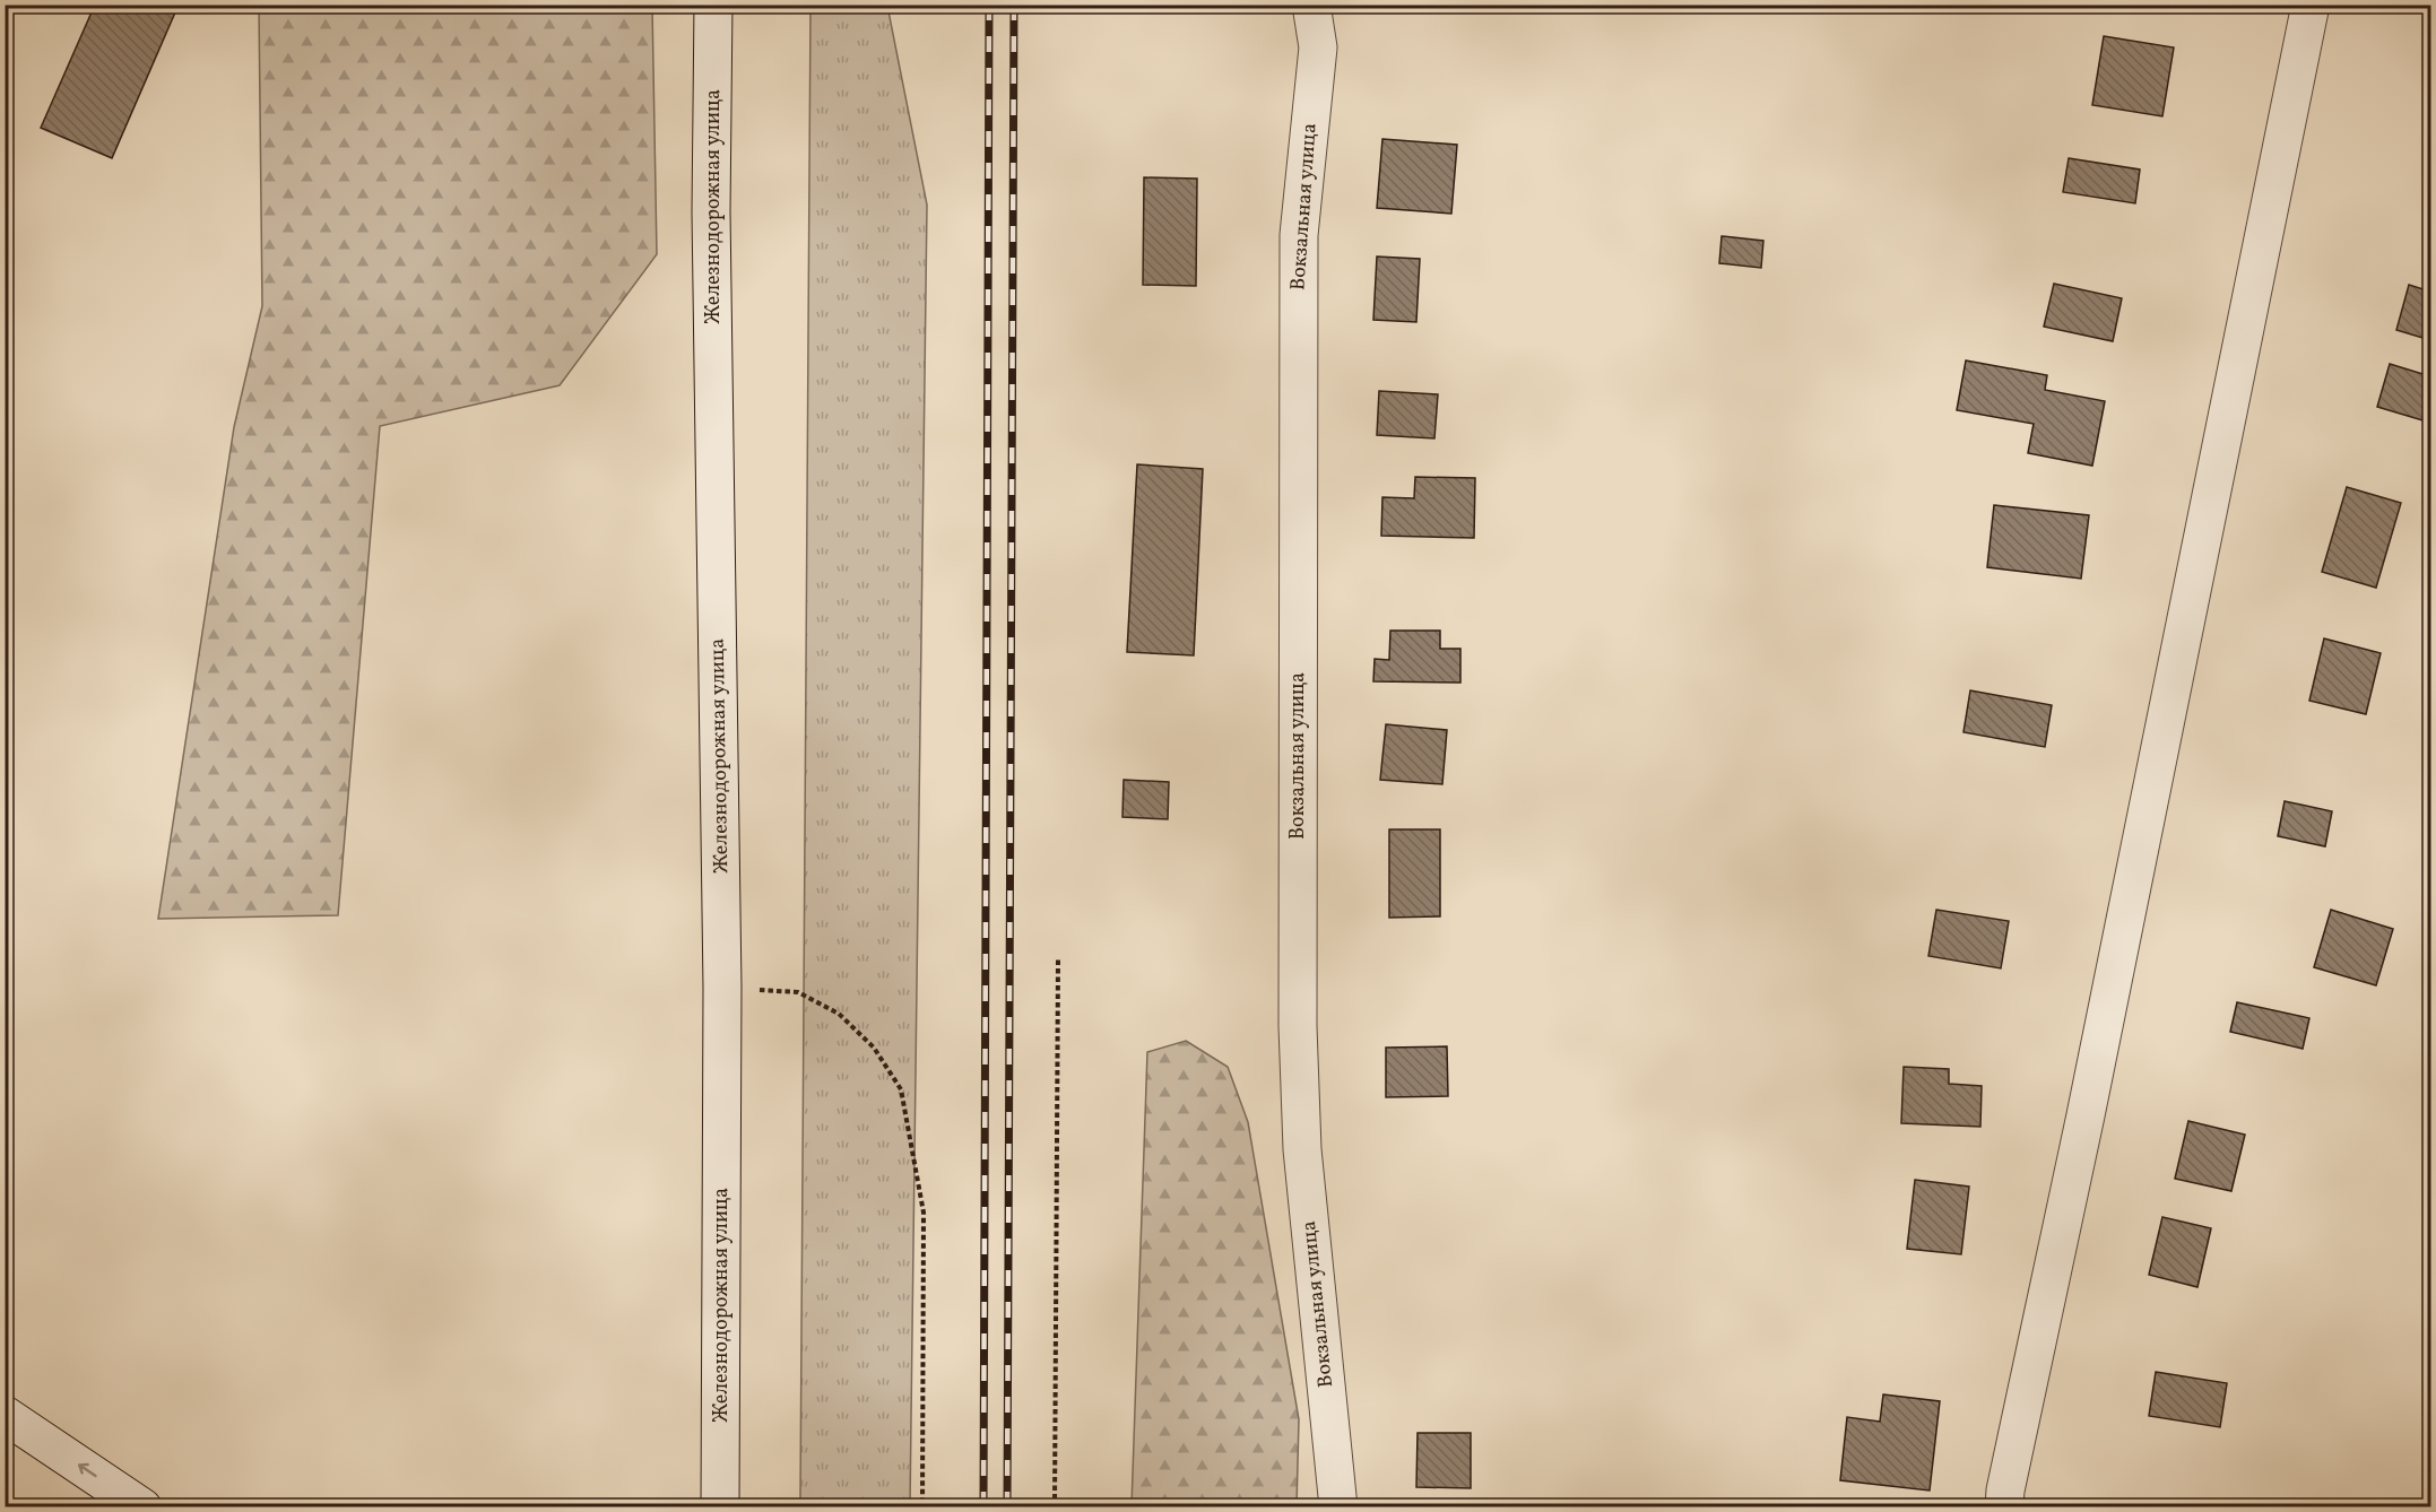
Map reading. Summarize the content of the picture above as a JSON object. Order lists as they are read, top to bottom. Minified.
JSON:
{"streets":{"street":["Железнодорожная улица","Вокзальная улица"]}}
